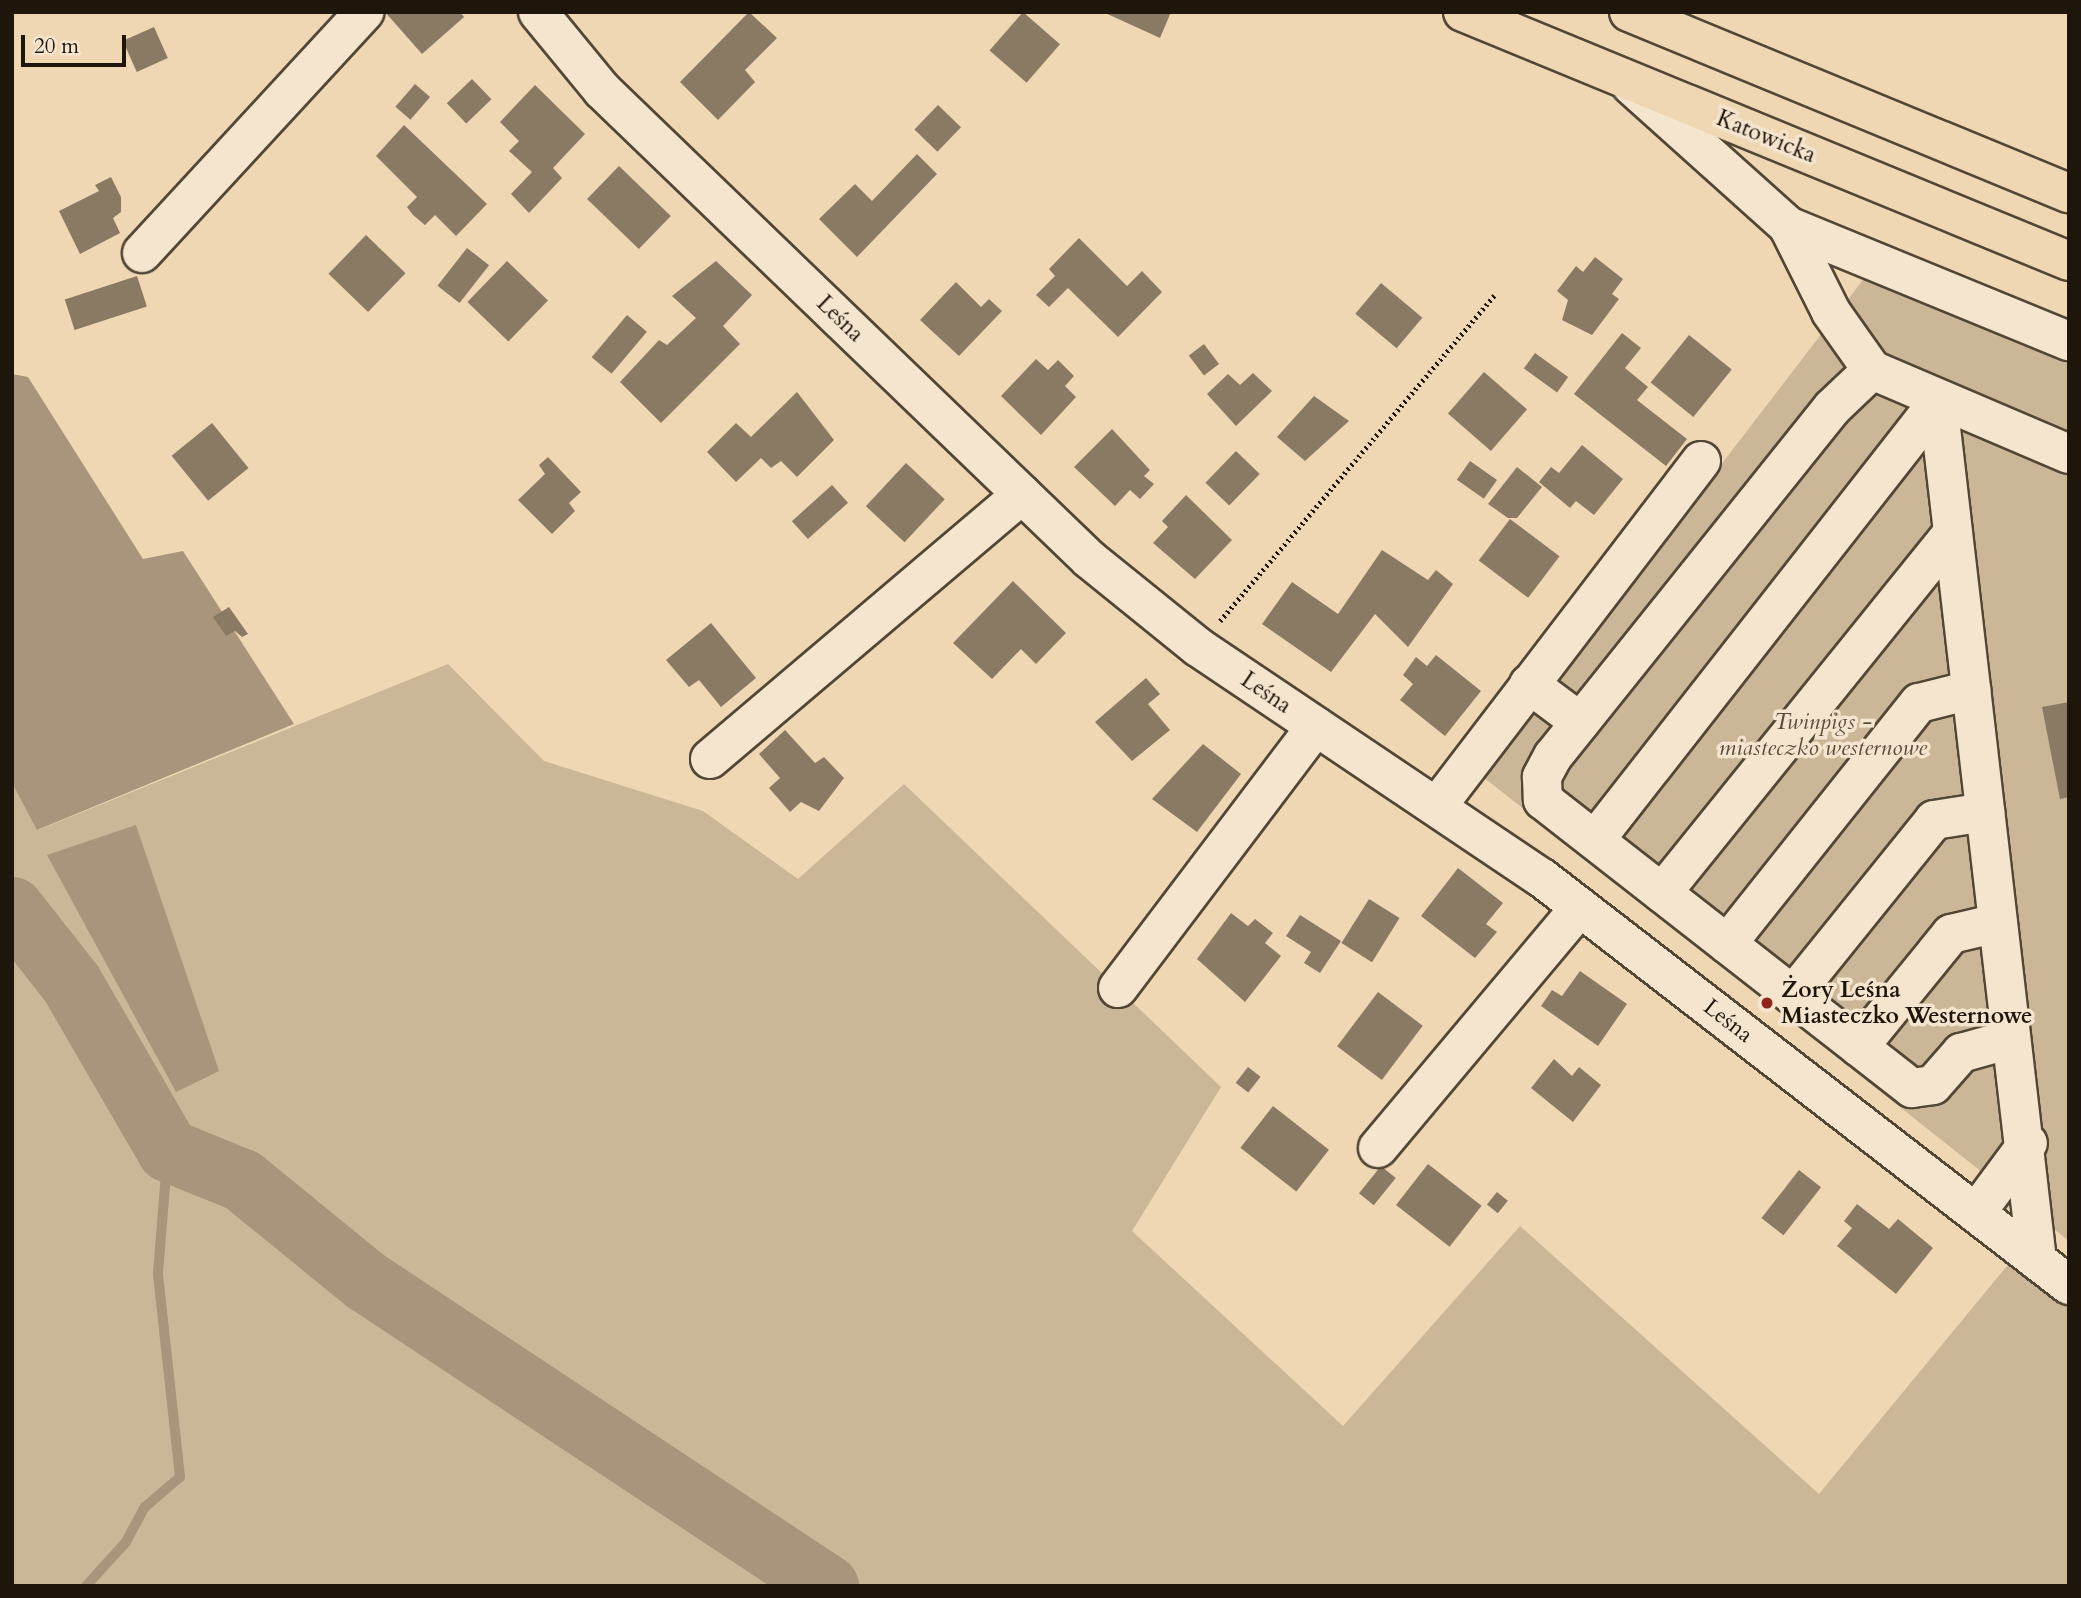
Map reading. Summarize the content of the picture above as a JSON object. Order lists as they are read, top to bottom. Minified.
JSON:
{"streets":{"main road":["Katowicka"],"street":["Leśna"]},"parks":["Twinpigs - miasteczko westernowe"],"places":["Żory Leśna Miasteczko Westernowe"],"scale_bar":"20 m"}
